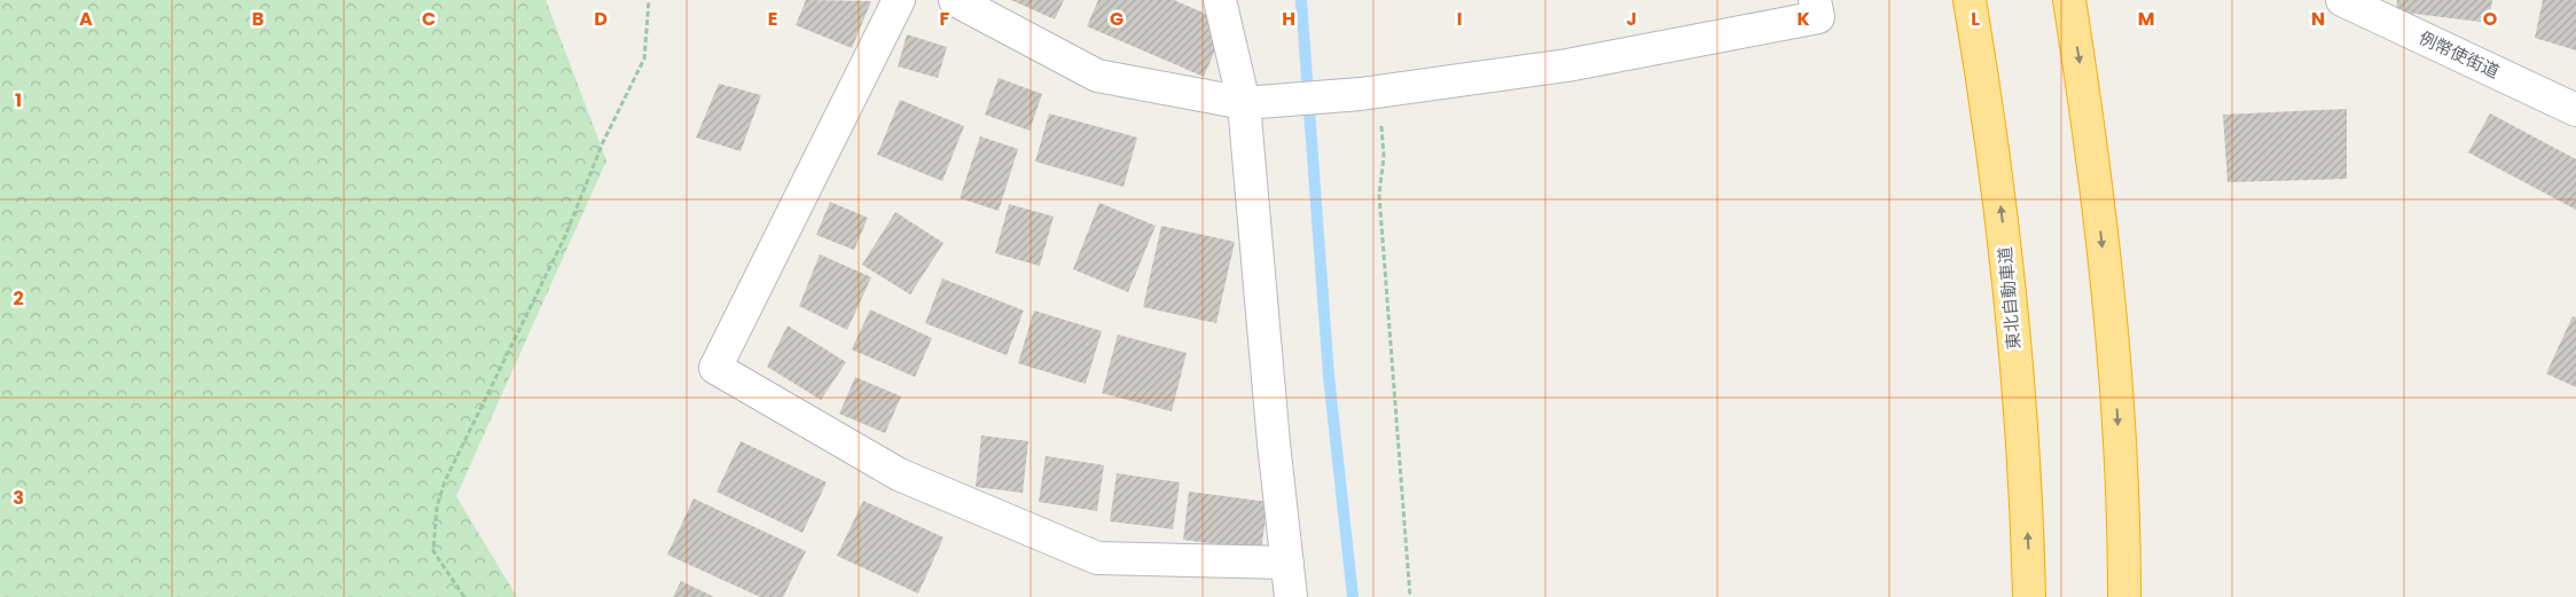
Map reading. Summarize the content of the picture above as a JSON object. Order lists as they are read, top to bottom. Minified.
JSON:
{"streets":{"highway":["東北自動車道"],"street":["例幣使街道"]},"grid":{"columns":["A","B","C","D","E","F","G","H","I","J","K","L","M","N","O"],"rows":["1","2","3"]}}
